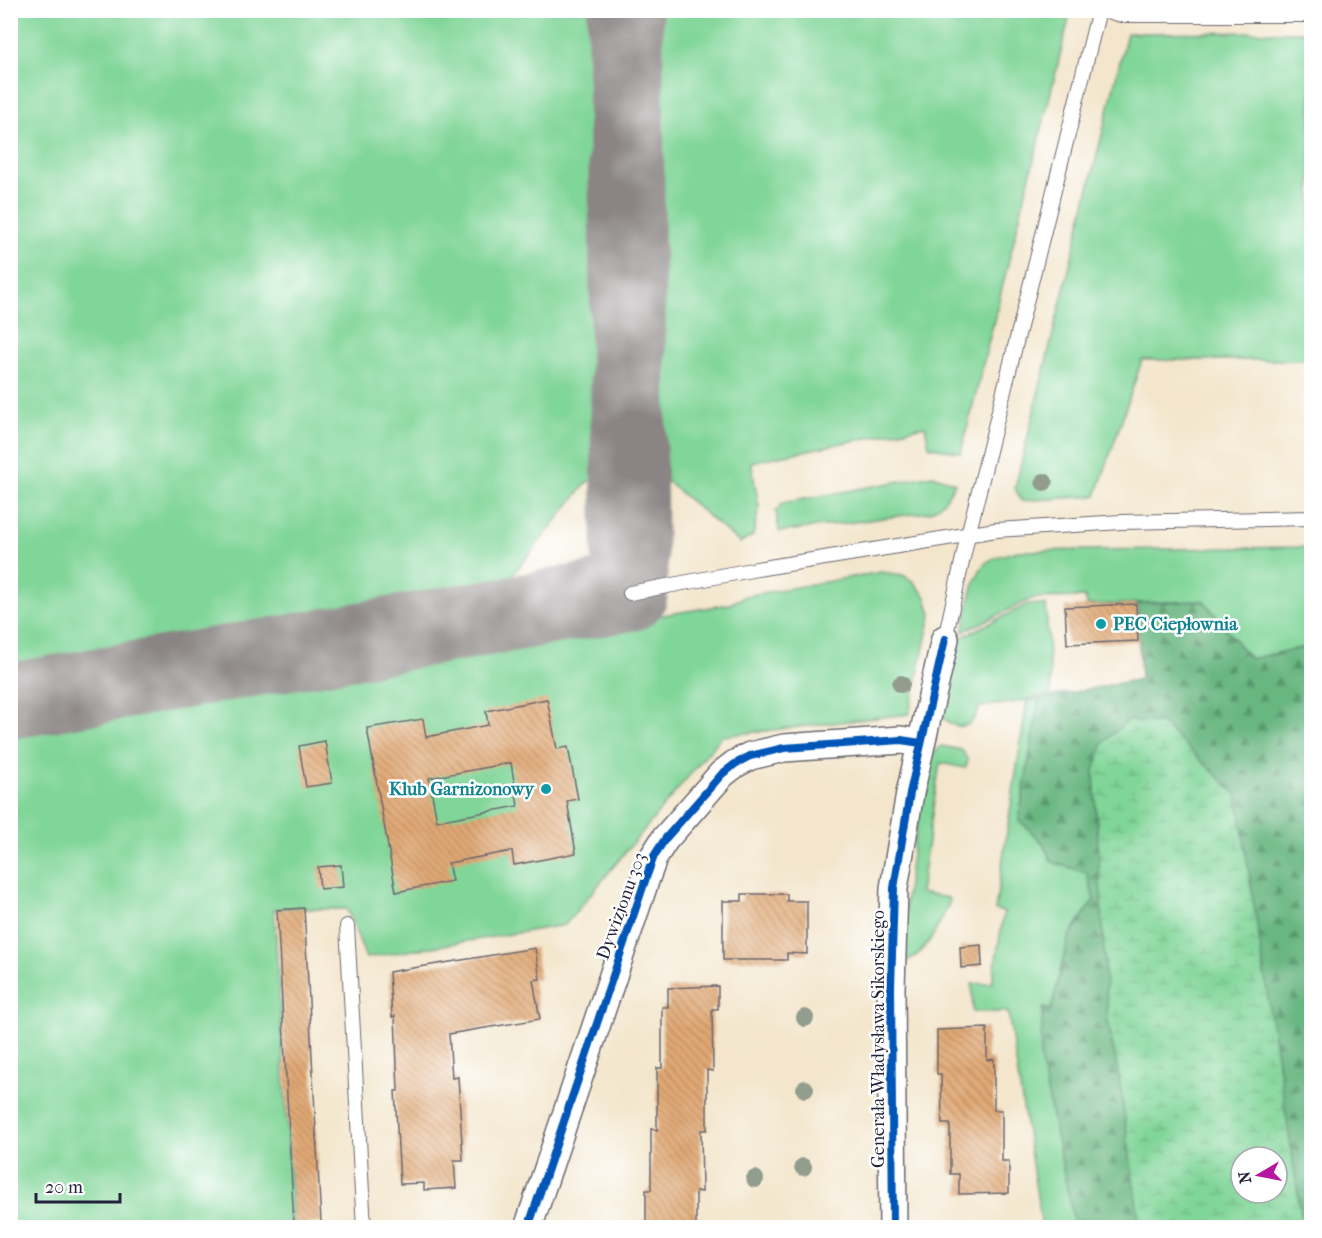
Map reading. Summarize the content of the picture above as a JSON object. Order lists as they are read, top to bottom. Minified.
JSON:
{"streets":{"street":["Dywizjonu 303","Generała Władysława Sikorskiego"]},"crossings":[["Dywizjonu 303","Generała Władysława Sikorskiego"]],"places":["PEC Ciepłownia","Klub Garnizonowy"],"scale_bar":"20 m","north":"left"}
